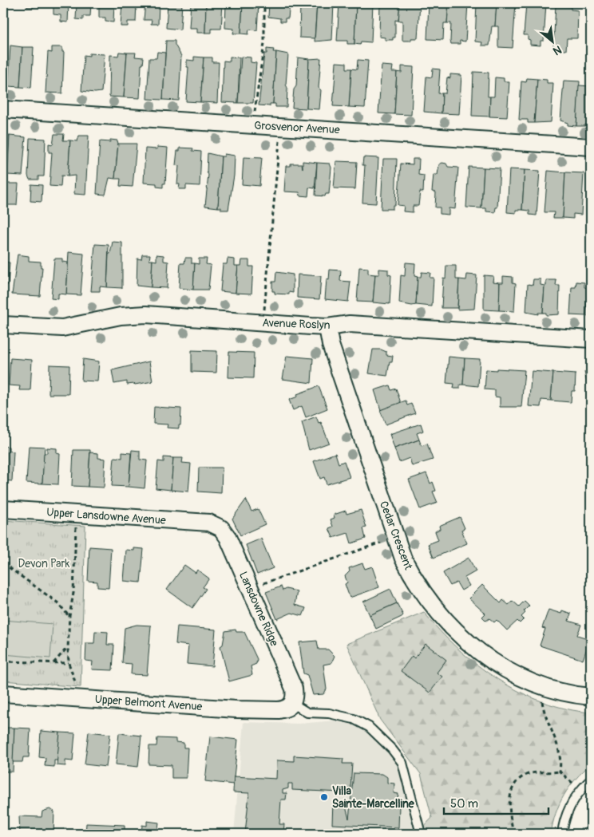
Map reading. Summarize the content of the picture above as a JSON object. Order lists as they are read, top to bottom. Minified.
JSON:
{"streets":{"street":["Grosvenor Avenue","Avenue Roslyn","Upper Lansdowne Avenue","Cedar Crescent","Lansdowne Ridge","Upper Belmont Avenue"]},"crossings":[["Avenue Roslyn","Cedar Crescent"],["Upper Lansdowne Avenue","Lansdowne Ridge"],["Lansdowne Ridge","Upper Belmont Avenue"]],"parks":["Devon Park"],"places":["Villa Sainte-Marcelline"],"scale_bar":"50 m","north":"bottom right"}
